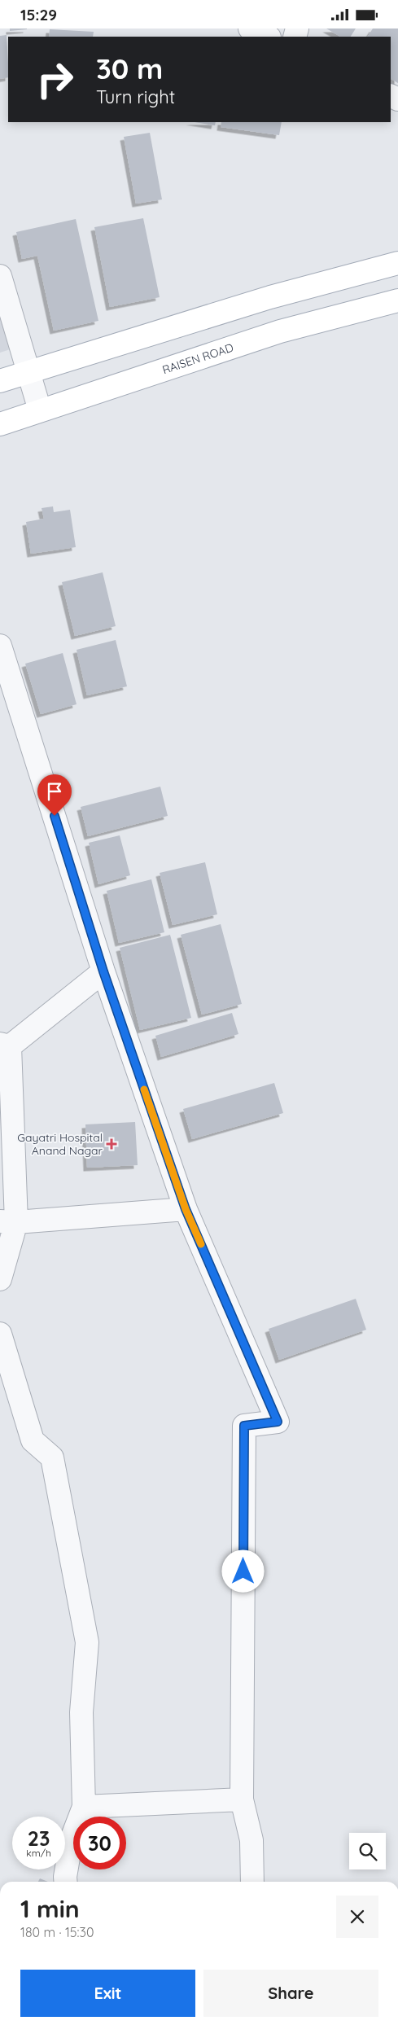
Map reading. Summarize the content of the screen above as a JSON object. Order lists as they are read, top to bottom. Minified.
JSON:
{"streets":{"main road":["RAISEN ROAD"]},"places":{"health":["Gayatri Hospital Anand Nagar"]},"page":{"status":"15:29","turn":["30 m","Turn right"],"speed":"23 km/h","limit":"30","heading":["1 min","180 m · 15:30"],"buttons":["Exit","Share"]}}
